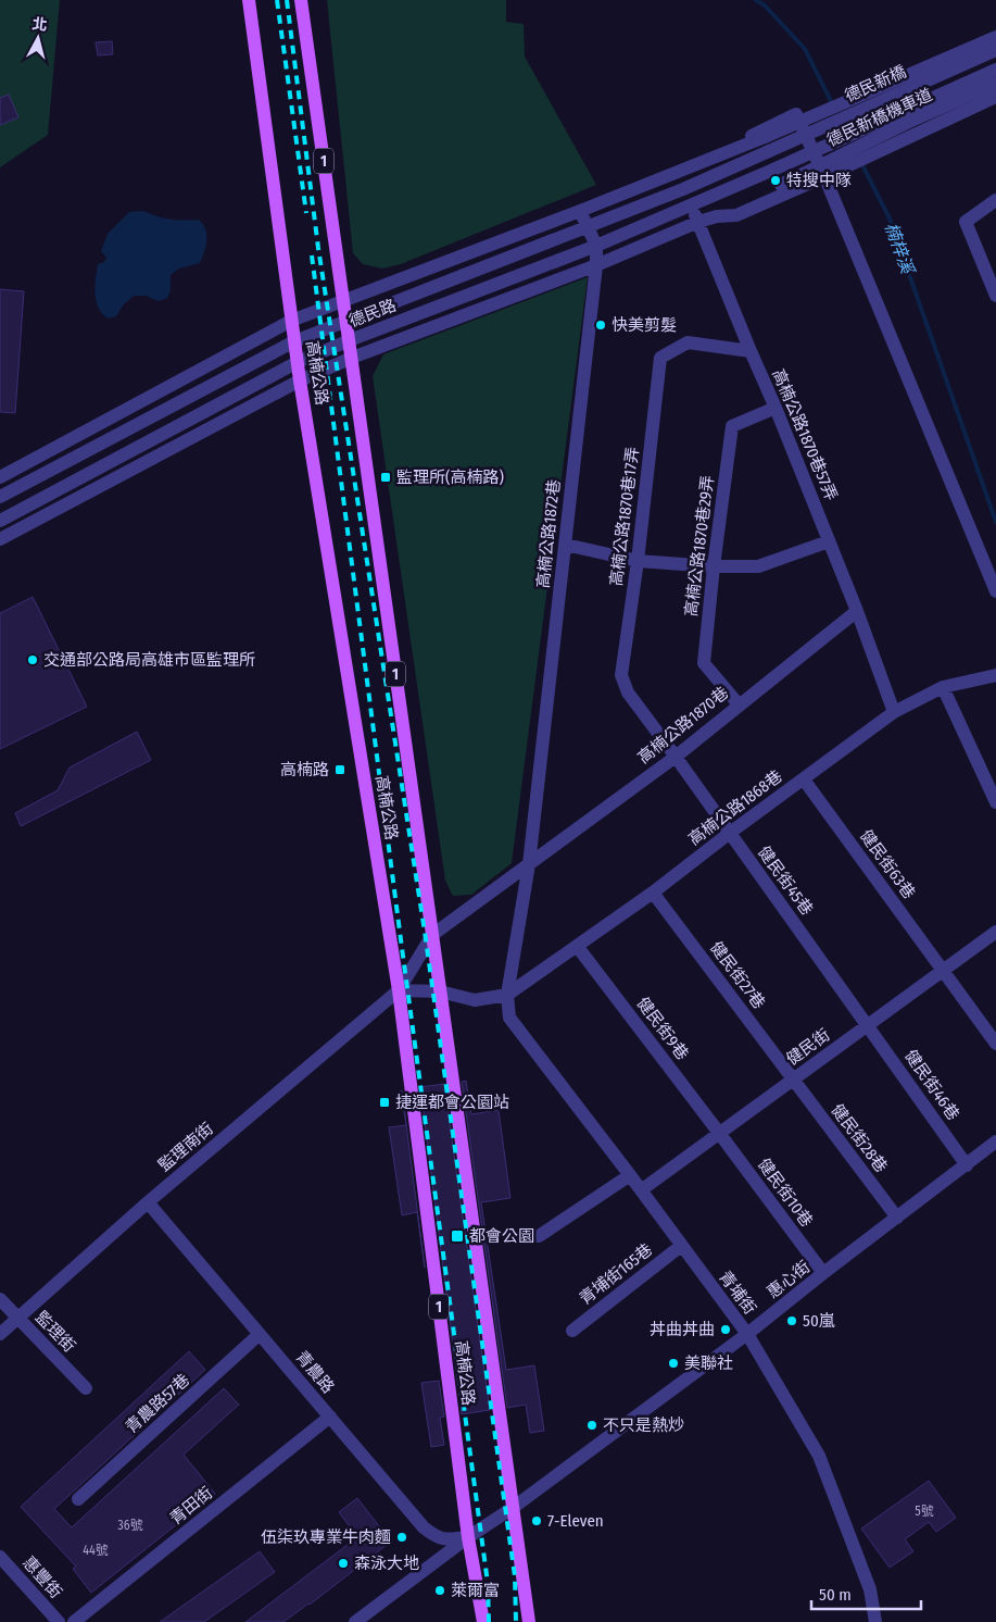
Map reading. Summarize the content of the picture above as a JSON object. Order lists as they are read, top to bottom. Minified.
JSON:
{"streets":{"main road":["1","高楠公路"],"street":["德民新橋","德民新橋機車道","德民路","高楠公路1870巷57弄","高楠公路1870巷17弄","高楠公路1872巷","高楠公路1870巷29弄","高楠公路1870巷","高楠公路1868巷","健民街63巷","健民街45巷","健民街27巷","健民街9巷","健民街","健民街46巷","健民街28巷","監理南街","健民街10巷","青埔街165巷","惠心街","青埔街","監理街","青農路","青農路57巷","青田街","惠豐街"]},"crossings":[["德民新橋","德民路"],["德民新橋機車道","德民路"],["德民新橋機車道","高楠公路1870巷57弄"],["德民路","高楠公路"],["德民路","高楠公路1870巷57弄"],["德民路","高楠公路1872巷"],["高楠公路","高楠公路1870巷"],["高楠公路","監理南街"],["高楠公路","惠心街"],["高楠公路","青農路"],["高楠公路1870巷57弄","高楠公路1870巷17弄"],["高楠公路1870巷57弄","高楠公路1870巷29弄"],["高楠公路1870巷57弄","高楠公路1870巷"],["高楠公路1870巷57弄","高楠公路1868巷"],["高楠公路1870巷17弄","高楠公路1870巷"],["高楠公路1870巷17弄","健民街45巷"],["高楠公路1872巷","高楠公路1870巷"],["高楠公路1872巷","高楠公路1868巷"],["高楠公路1872巷","青埔街"],["高楠公路1870巷29弄","高楠公路1870巷"],["高楠公路1870巷","健民街45巷"],["高楠公路1870巷","監理南街"],["高楠公路1868巷","健民街63巷"],["高楠公路1868巷","健民街45巷"],["高楠公路1868巷","健民街27巷"],["高楠公路1868巷","健民街9巷"],["健民街63巷","健民街"],["健民街45巷","健民街"],["健民街45巷","健民街46巷"],["健民街27巷","健民街"],["健民街27巷","健民街28巷"],["健民街9巷","健民街"],["健民街9巷","健民街10巷"],["健民街","健民街46巷"],["健民街","健民街28巷"],["健民街","健民街10巷"],["健民街","青埔街"],["健民街46巷","惠心街"],["健民街28巷","惠心街"],["監理南街","監理街"],["監理南街","青農路"],["健民街10巷","惠心街"],["青埔街165巷","青埔街"],["惠心街","青埔街"],["惠心街","青農路"],["青農路","青農路57巷"],["青農路","青田街"]],"water":["楠梓溪"],"places":{"other":["特搜中隊","快美剪髮","交通部公路局高雄市區監理所","50嵐","丼曲丼曲","美聯社","不只是熱炒","7-Eleven","伍柒玖專業牛肉麵","森泳大地","萊爾富"],"transit":["監理所(高楠路)","高楠路","捷運都會公園站","都會公園"]},"house_numbers":["5號","36號","44號"],"scale_bar":"50 m","north":"top"}
